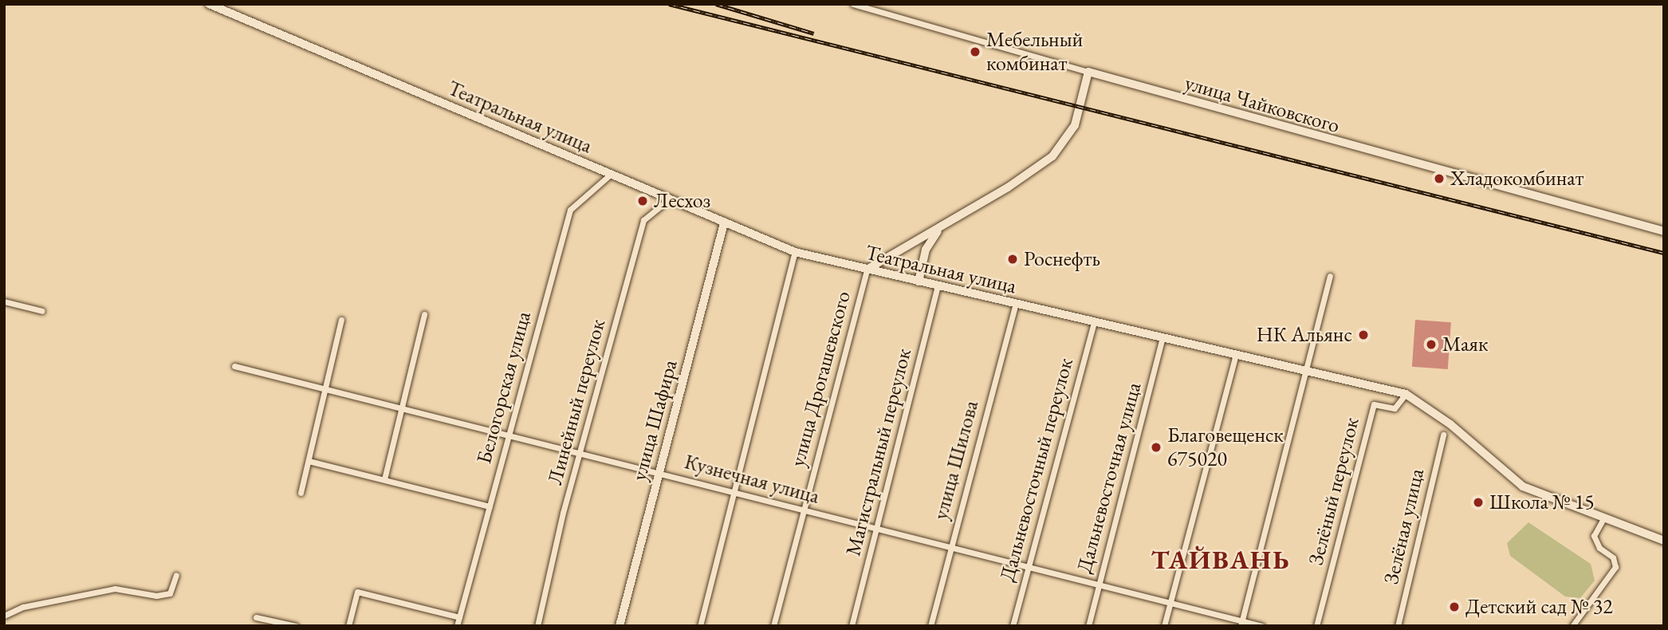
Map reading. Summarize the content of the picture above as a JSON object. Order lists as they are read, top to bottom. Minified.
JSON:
{"streets":{"main road":["улица Чайковского","Театральная улица","улица Шафира"],"street":["улица Дрогашевского","Белогорская улица","Линейный переулок","Магистральный переулок","улица Шилова","Дальневосточный переулок","Дальневосточная улица","Кузнечная улица","Зелёный переулок","Зелёная улица"]},"crossings":[["Театральная улица","улица Дрогашевского"],["Театральная улица","Белогорская улица"],["Театральная улица","Линейный переулок"],["Театральная улица","улица Шафира"],["Театральная улица","Магистральный переулок"],["Театральная улица","улица Шилова"],["Театральная улица","Дальневосточный переулок"],["Театральная улица","Дальневосточная улица"],["Театральная улица","Зелёный переулок"],["улица Дрогашевского","Кузнечная улица"],["Белогорская улица","Кузнечная улица"],["Линейный переулок","Кузнечная улица"],["улица Шафира","Кузнечная улица"],["Магистральный переулок","Кузнечная улица"],["улица Шилова","Кузнечная улица"],["Дальневосточный переулок","Кузнечная улица"],["Дальневосточная улица","Кузнечная улица"]],"districts":["ТАЙВАНЬ"],"places":["Мебельный комбинат","Хладокомбинат","Лесхоз","Роснефть","НК Альянс","Маяк","Благовещенск 675020","Школа № 15","Детский сад № 32"]}
